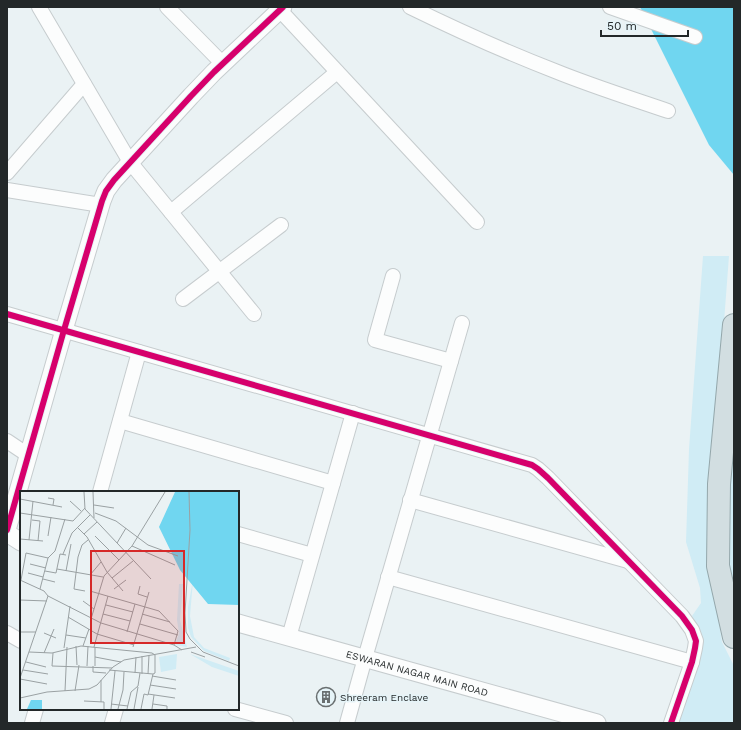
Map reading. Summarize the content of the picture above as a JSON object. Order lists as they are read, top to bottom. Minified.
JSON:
{"streets":{"street":["ESWARAN NAGAR MAIN ROAD"]},"places":{"building":["Shreeram Enclave"]},"scale_bar":"50 m"}
